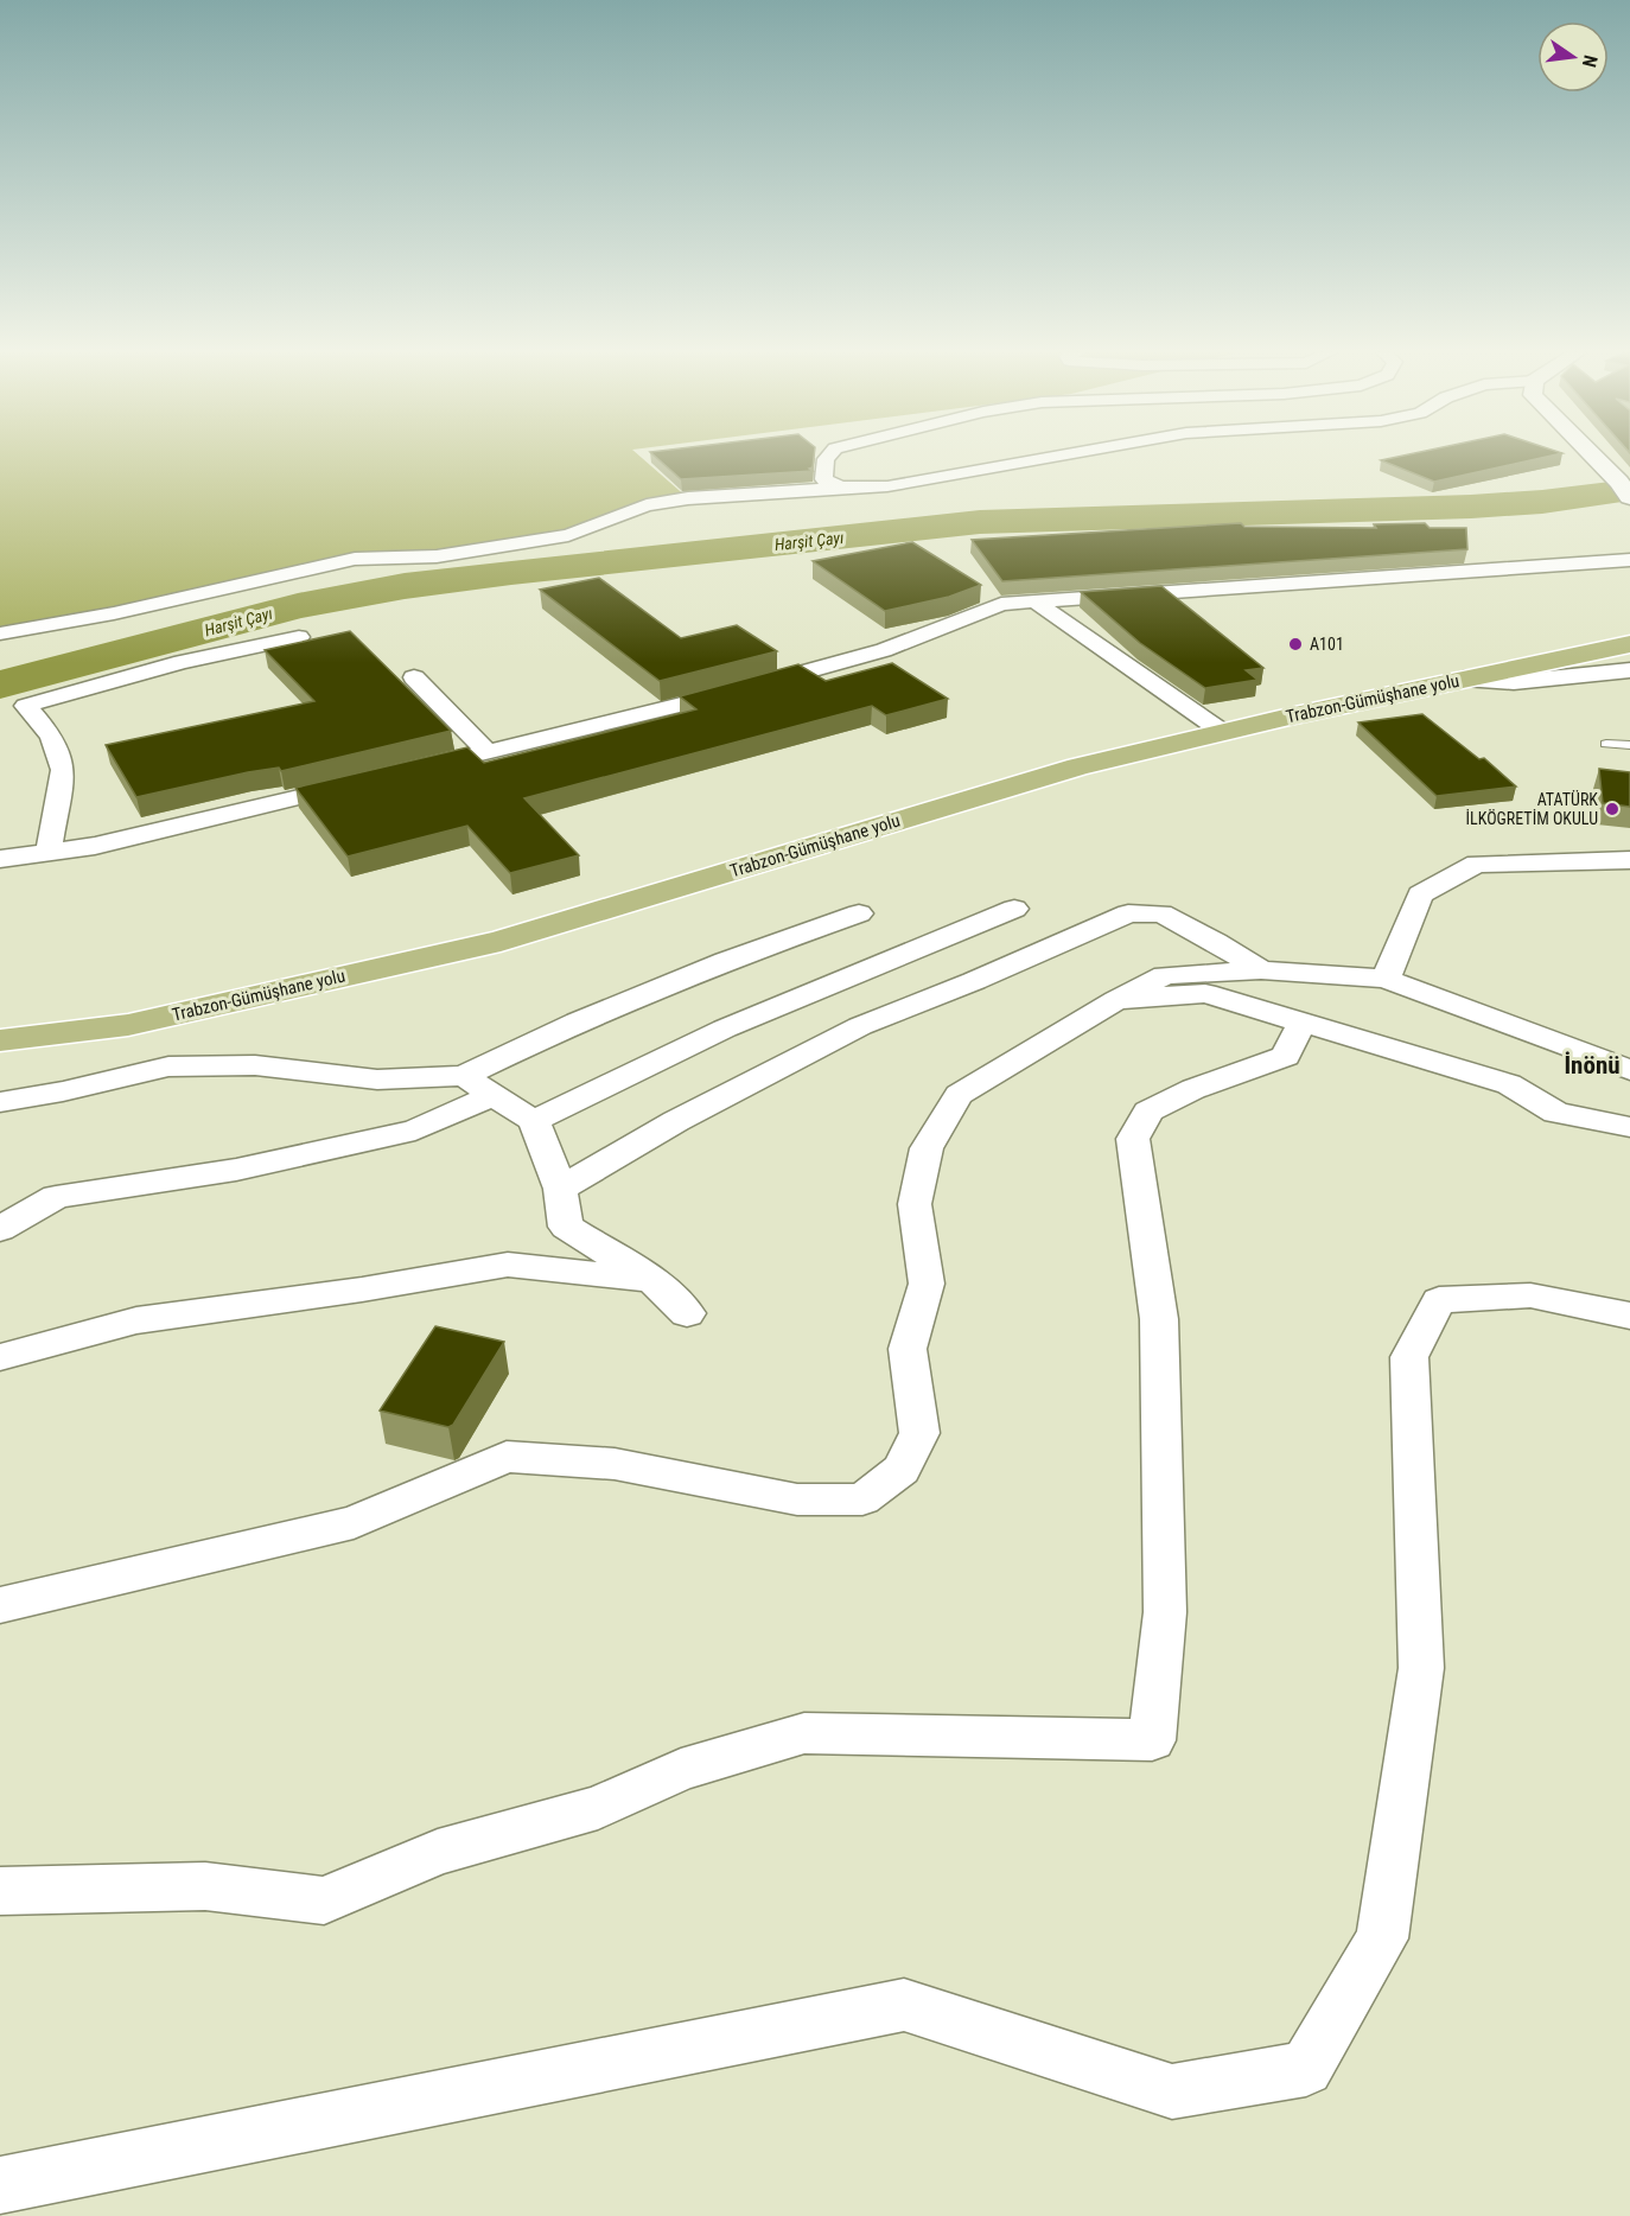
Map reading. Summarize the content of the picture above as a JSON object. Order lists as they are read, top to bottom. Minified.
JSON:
{"streets":{"main road":["Trabzon-Gümüşhane yolu"]},"districts":["İnönü"],"water":["Harşit Çayı"],"places":["A101","ATATÜRK İLKÖGRETİM OKULU"],"north":"right"}
